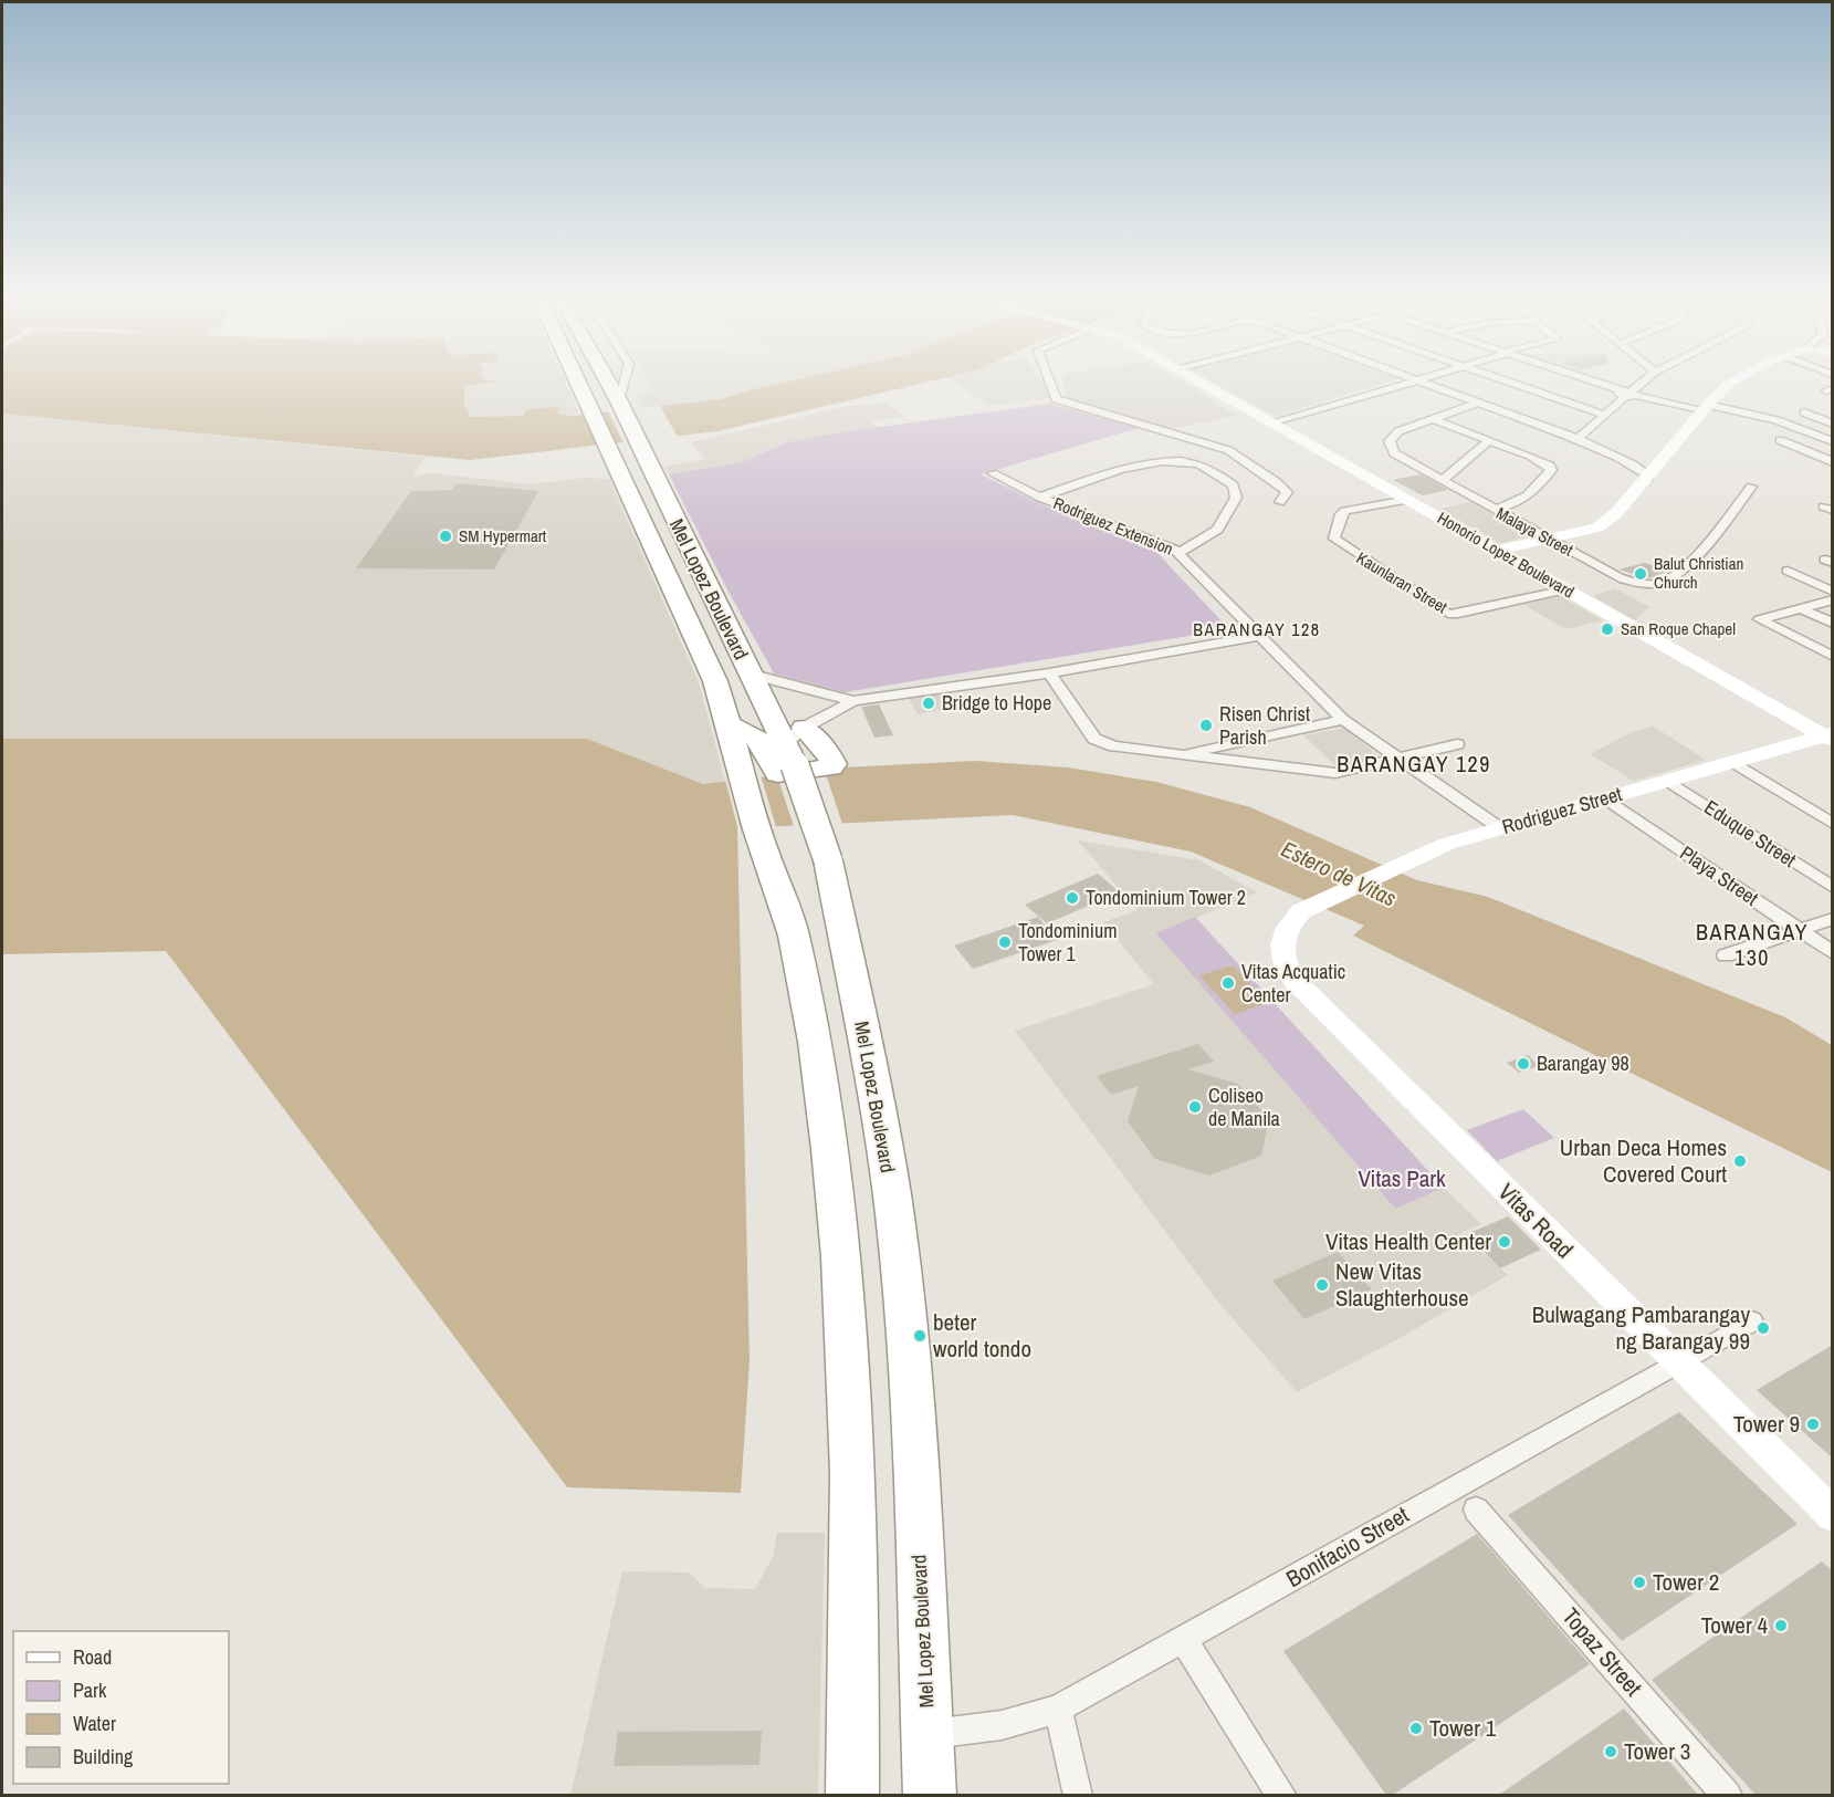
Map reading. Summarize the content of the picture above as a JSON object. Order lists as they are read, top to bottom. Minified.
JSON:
{"streets":{"highway":["Mel Lopez Boulevard"],"street":["Rodriguez Extension","Malaya Street","Honorio Lopez Boulevard","Kaunlaran Street","Rodriguez Street","Eduque Street","Playa Street","Vitas Road","Bonifacio Street","Topaz Street"]},"crossings":[["Rodriguez Extension","Rodriguez Street"],["Honorio Lopez Boulevard","Kaunlaran Street"],["Honorio Lopez Boulevard","Rodriguez Street"],["Mel Lopez Boulevard","Bonifacio Street"],["Rodriguez Street","Eduque Street"],["Rodriguez Street","Playa Street"],["Rodriguez Street","Vitas Road"],["Vitas Road","Bonifacio Street"]],"districts":["BARANGAY 128","BARANGAY 129","BARANGAY 130"],"water":["Estero de Vitas"],"parks":["Vitas Park"],"places":["SM Hypermart","Balut Christian Church","San Roque Chapel","Bridge to Hope","Risen Christ Parish","Tondominium Tower 2","Tondominium Tower 1","Vitas Acquatic Center","Barangay 98","Coliseo de Manila","Urban Deca Homes Covered Court","Vitas Health Center","New Vitas Slaughterhouse","Bulwagang Pambarangay ng Barangay 99","beter world tondo","Tower 9","Tower 2","Tower 4","Tower 1","Tower 3"],"legend":["Road","Park","Water","Building"]}
